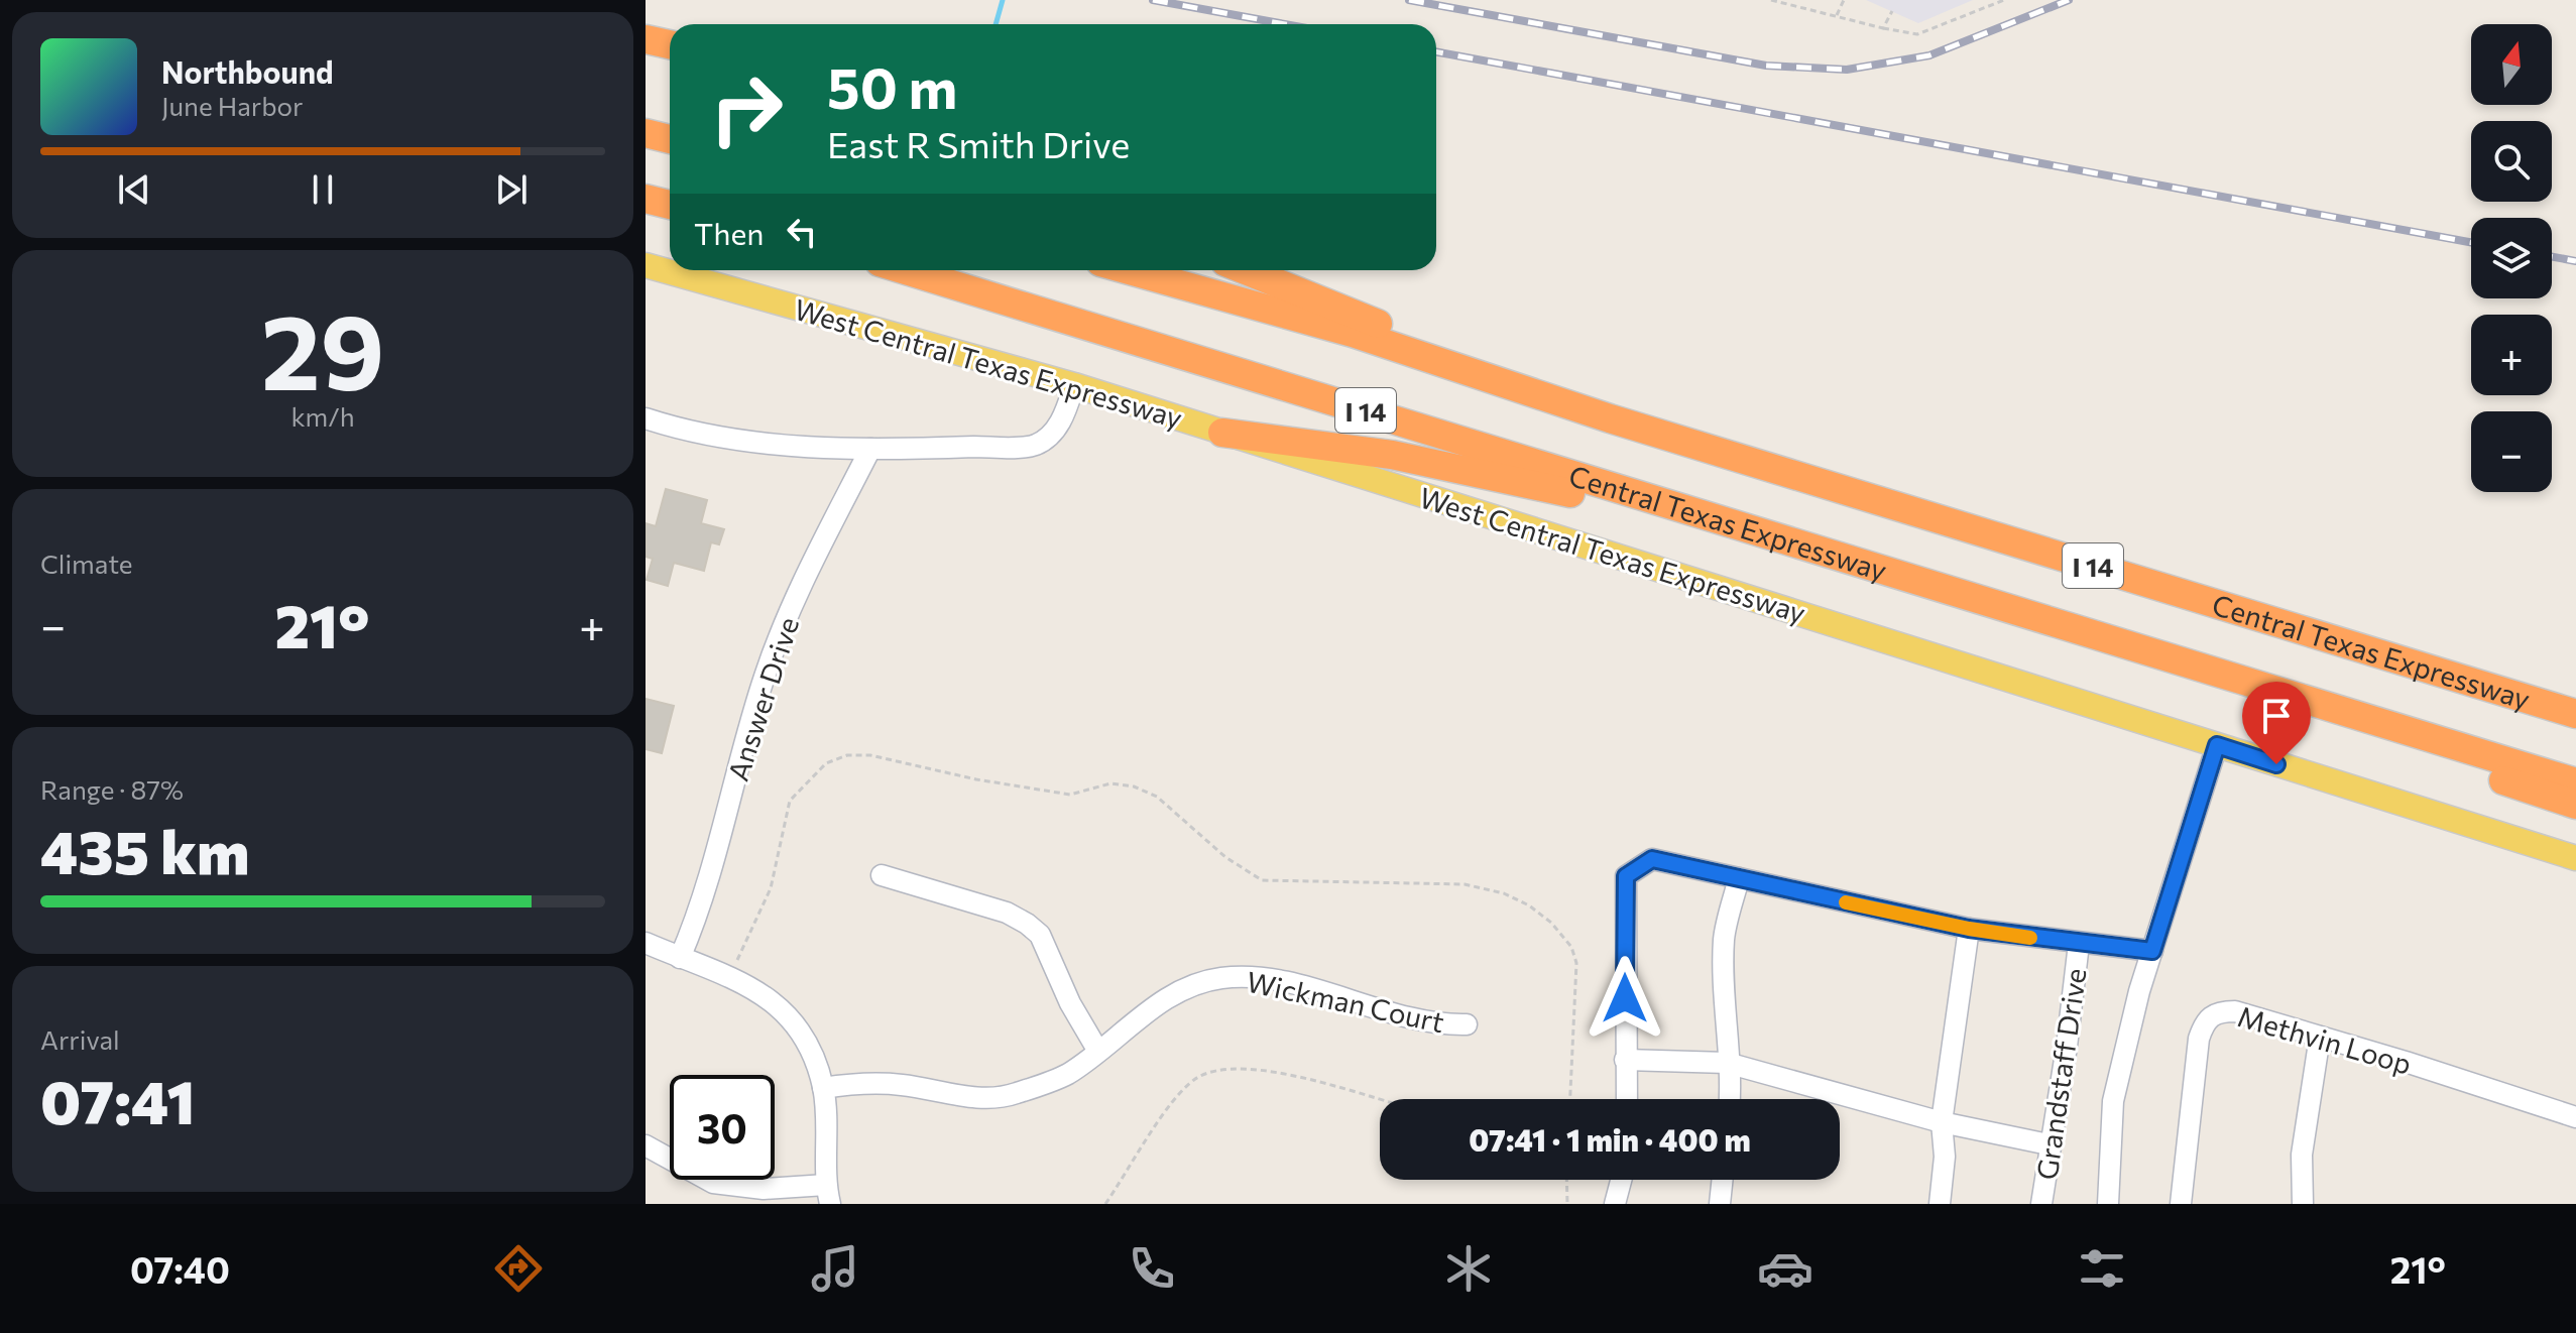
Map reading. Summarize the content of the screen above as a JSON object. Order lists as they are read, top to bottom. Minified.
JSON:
{"streets":{"highway":["I 14","Central Texas Expressway"],"main road":["West Central Texas Expressway"],"street":["Answer Drive","Wickman Court","Methvin Loop","Grandstaff Drive"]},"north":"top","page":{"map_buttons":["+","−"],"turn":["50 m","East R Smith Drive"],"song":["Northbound","June Harbor"],"then":"Then","tile":[["29","km/h"],"Climate",["Range · 87%","435 km"],["Arrival","07:41"]],"heat":["−","21°","+"],"limit":"30","trip":"07:41 · 1 min · 400 m","tabs":["07:40","21°"]}}
